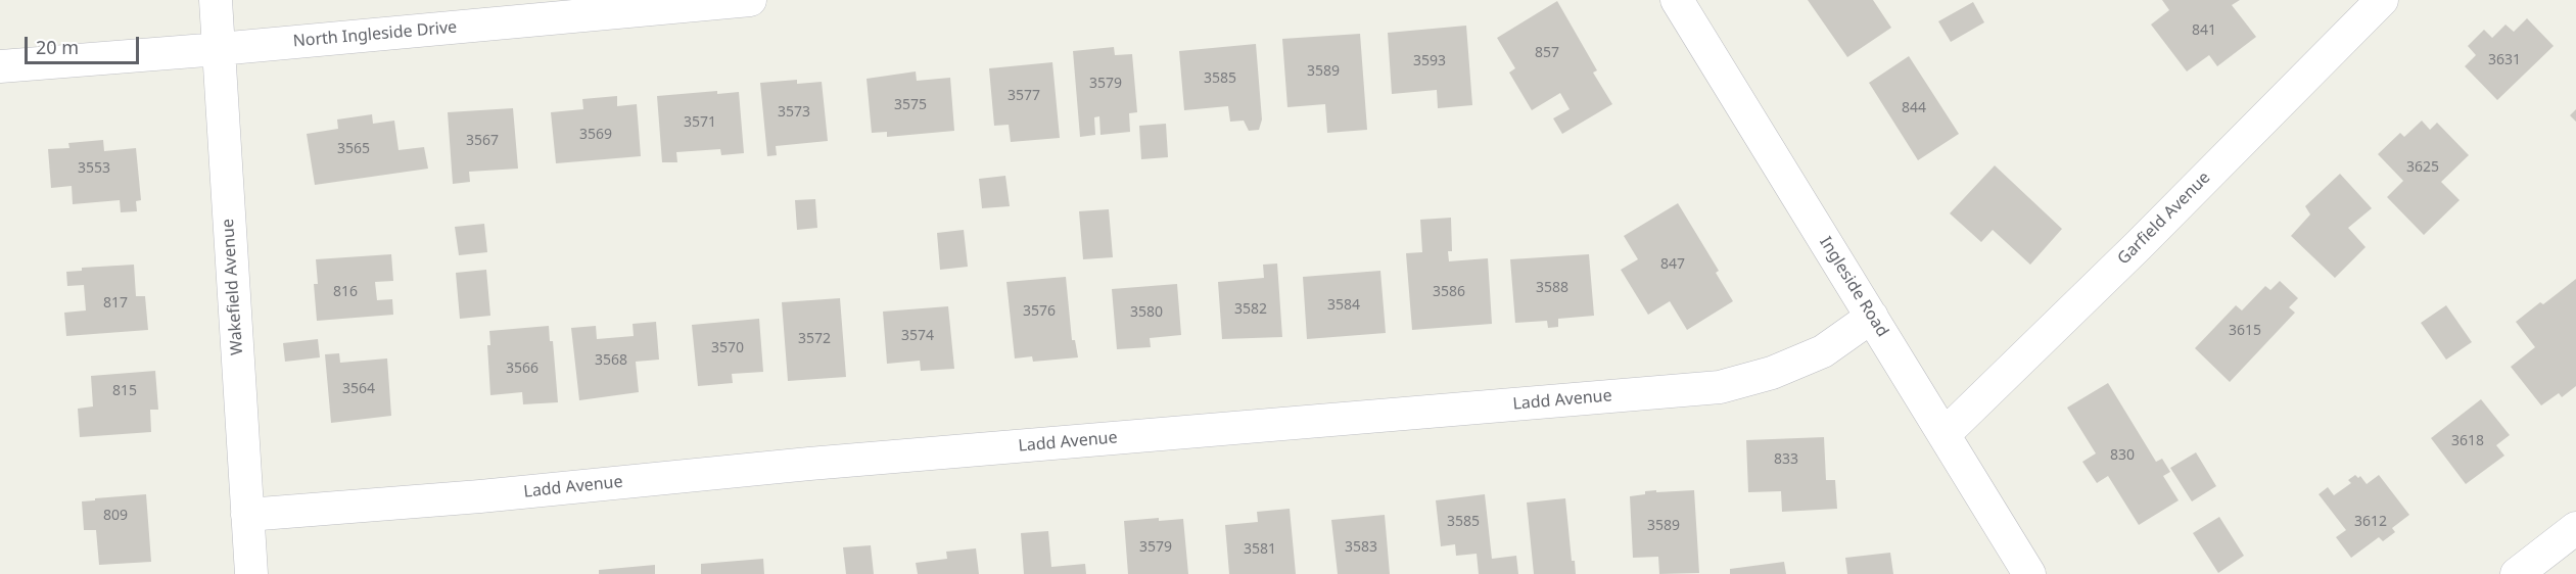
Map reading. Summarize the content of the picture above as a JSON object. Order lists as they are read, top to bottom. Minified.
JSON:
{"streets":{"street":["North Ingleside Drive","Garfield Avenue","Wakefield Avenue","Ingleside Road","Ladd Avenue"]},"crossings":[["North Ingleside Drive","Wakefield Avenue"],["Garfield Avenue","Ingleside Road"],["Wakefield Avenue","Ladd Avenue"],["Ingleside Road","Ladd Avenue"]],"house_numbers":["841","857","3631","3593","3589","3585","3579","3577","3575","844","3573","3571","3569","3567","3565","3625","3553","847","3588","816","3586","817","3584","3582","3576","3580","3615","3574","3572","3570","3568","3566","3564","815","3618","830","833","809","3585","3612","3589","3579","3583","3581"],"scale_bar":"20 m"}
